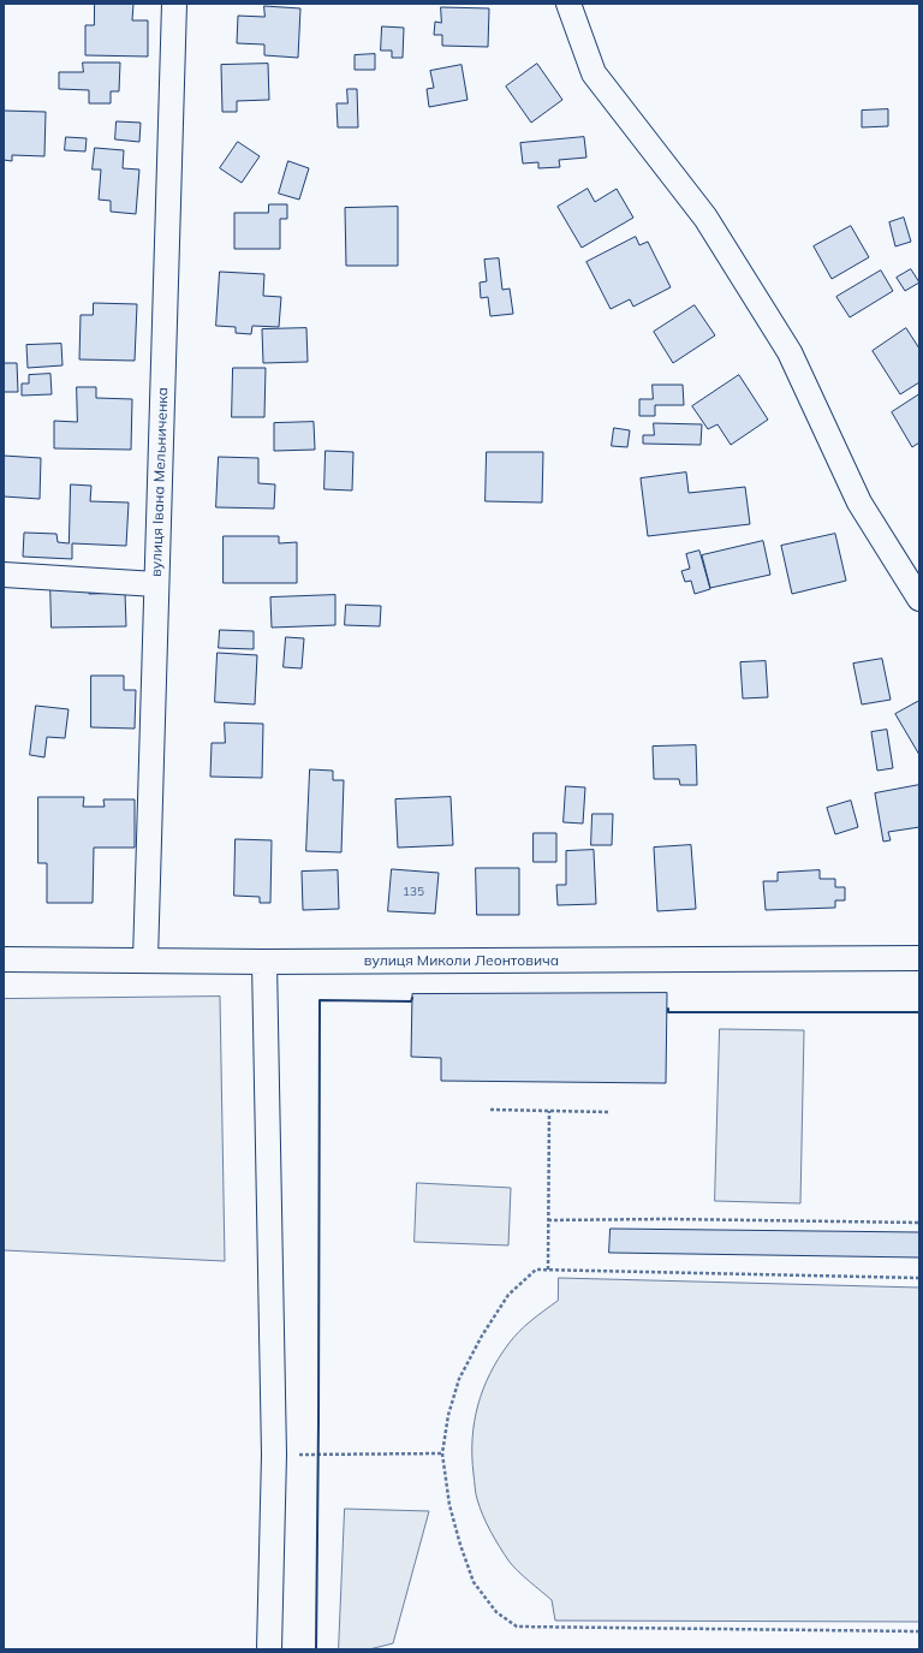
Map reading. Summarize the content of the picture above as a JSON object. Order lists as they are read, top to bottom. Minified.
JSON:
{"streets":{"street":["вулиця Івана Мельниченка","вулиця Миколи Леонтовича"]},"crossings":[["вулиця Івана Мельниченка","вулиця Миколи Леонтовича"]],"house_numbers":["135"]}
